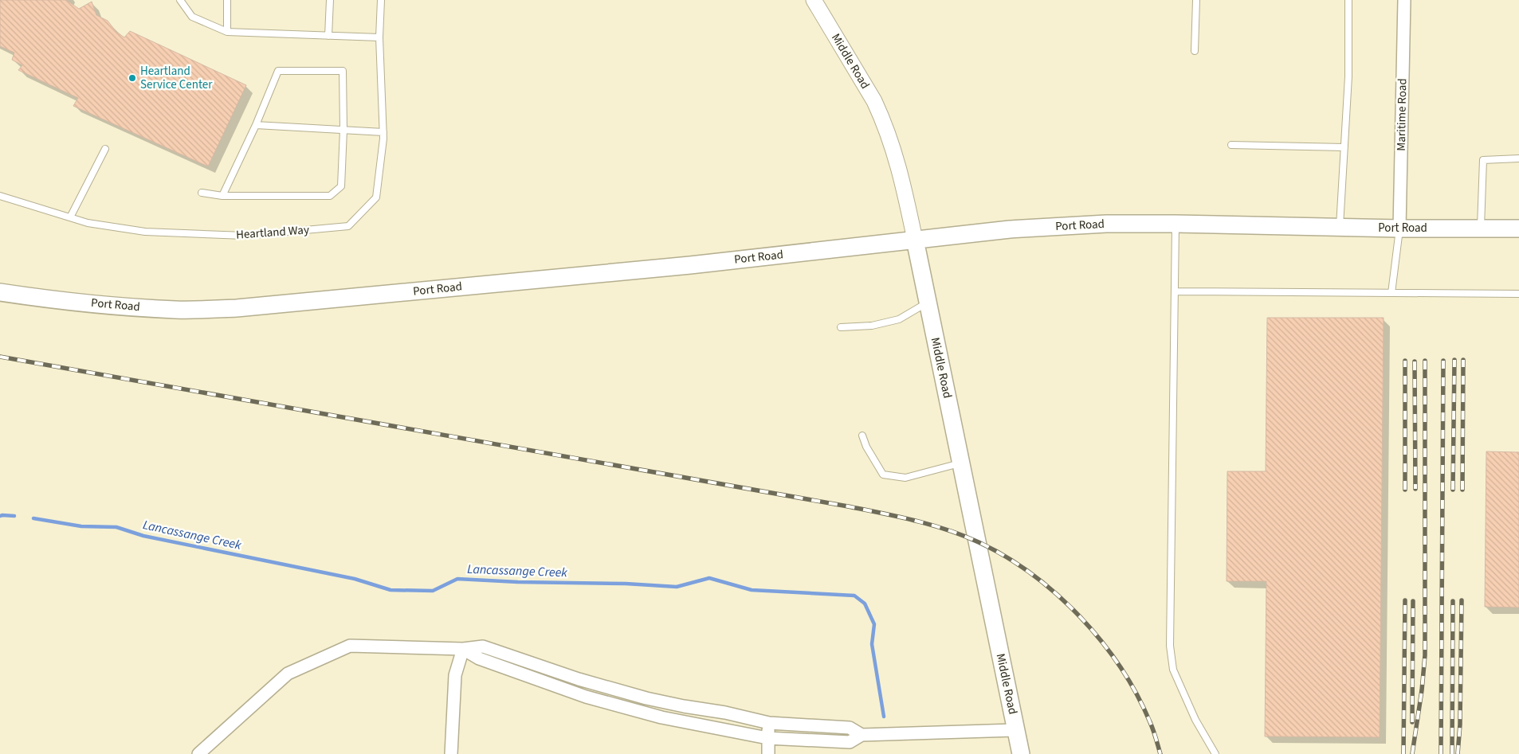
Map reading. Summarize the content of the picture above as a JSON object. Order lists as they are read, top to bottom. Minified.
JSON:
{"streets":{"main road":["Middle Road","Port Road"],"street":["Maritime Road"],"lane":["Heartland Way"]},"crossings":[["Middle Road","Port Road"],["Maritime Road","Port Road"]],"water":["Lancassange Creek"],"places":["Heartland Service Center"]}
